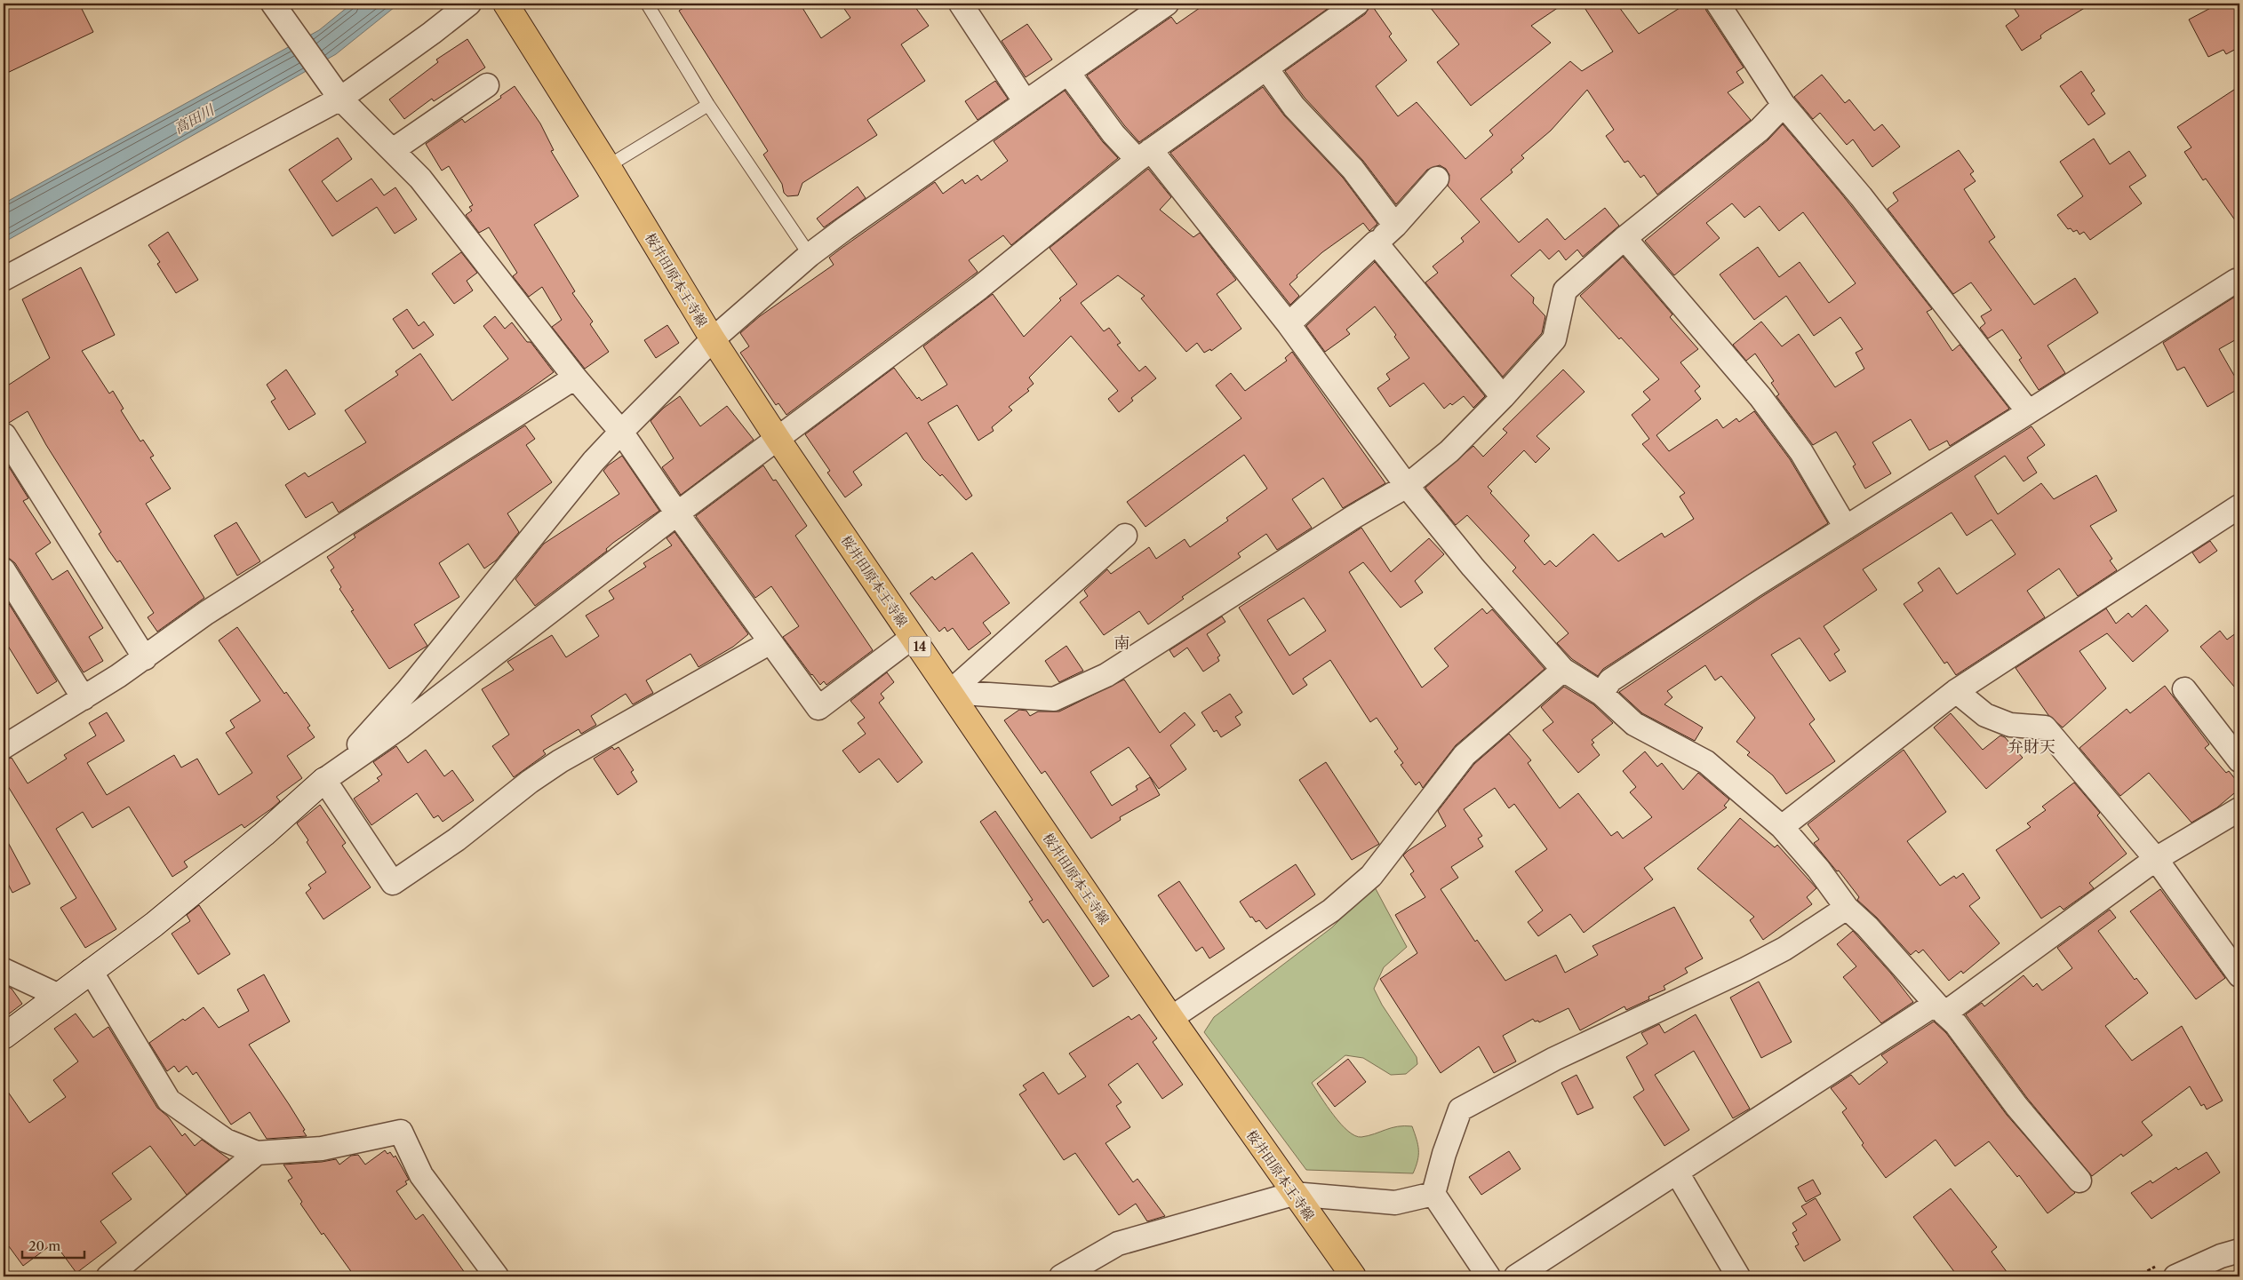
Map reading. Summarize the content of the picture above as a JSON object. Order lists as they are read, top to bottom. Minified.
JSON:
{"streets":{"main road":["桜井田原本王寺線","14"]},"districts":["南","弁財天"],"water":["高田川"],"scale_bar":"20 m"}
